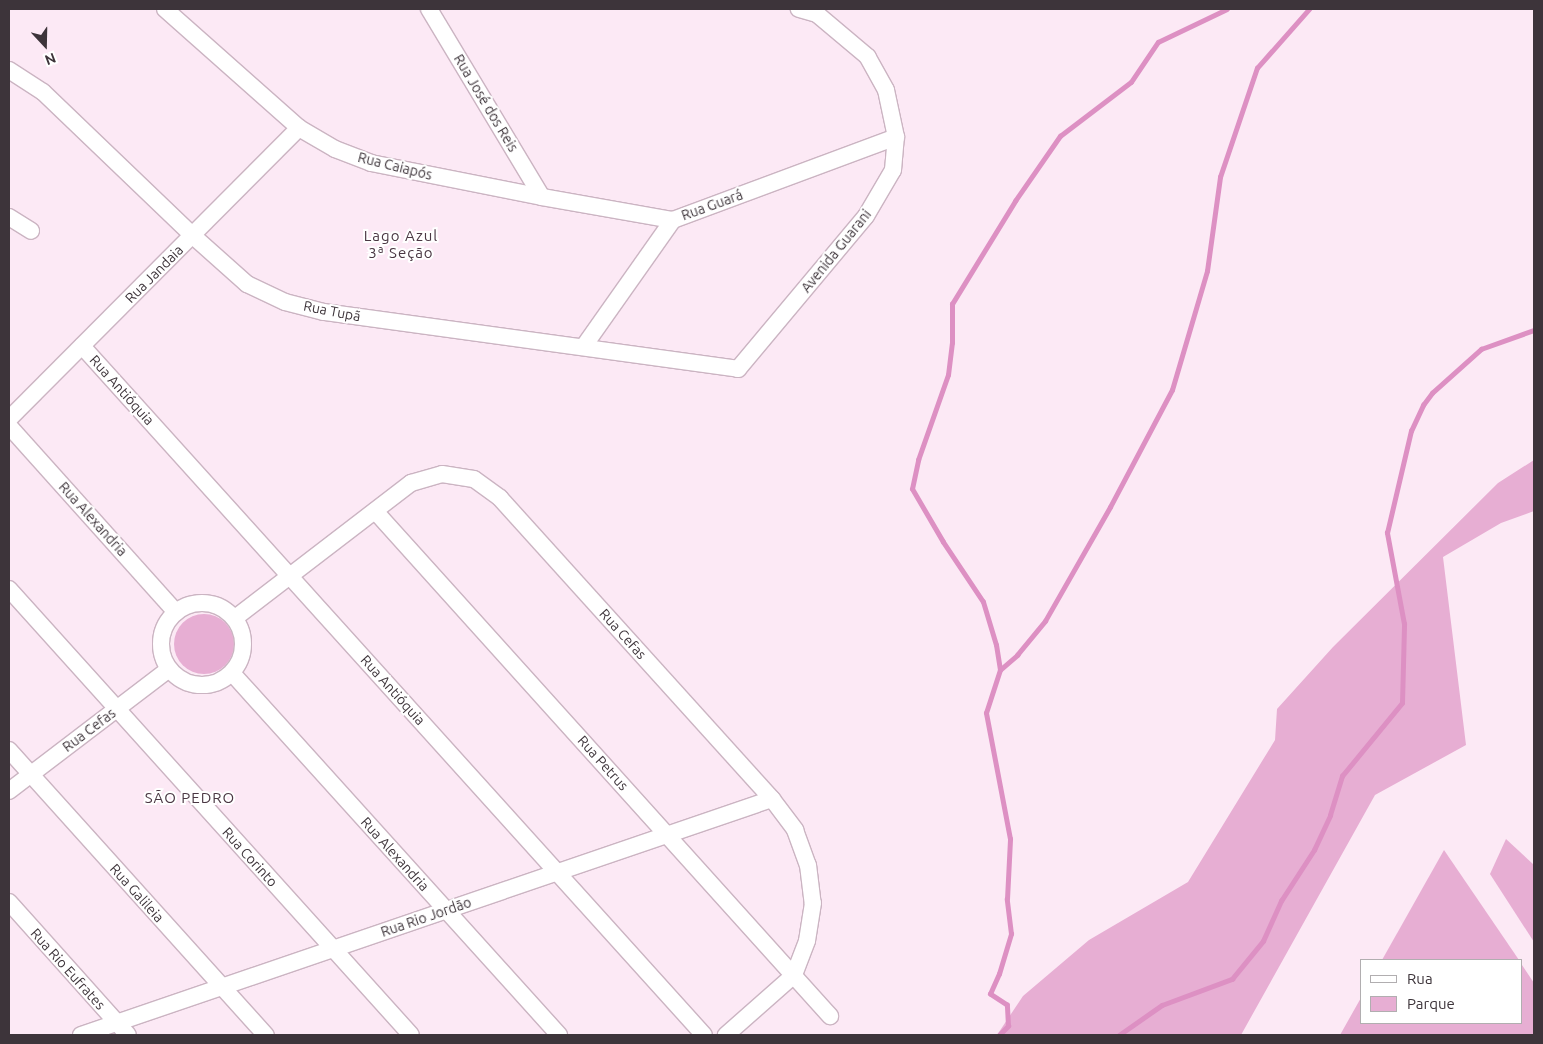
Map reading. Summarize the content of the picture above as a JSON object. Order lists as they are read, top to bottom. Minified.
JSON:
{"streets":{"street":["Rua José dos Reis","Rua Caiapós","Rua Guará","Avenida Guarani","Rua Jandaia","Rua Tupã","Rua Antióquia","Rua Alexandria","Rua Cefas","Rua Petrus","Rua Corinto","Rua Galileia","Rua Rio Jordão","Rua Rio Eufrates"]},"crossings":[["Rua José dos Reis","Rua Caiapós"],["Rua Caiapós","Rua Guará"],["Rua Caiapós","Rua Jandaia"],["Rua Guará","Avenida Guarani"],["Rua Guará","Rua Tupã"],["Avenida Guarani","Rua Tupã"],["Rua Jandaia","Rua Tupã"],["Rua Jandaia","Rua Antióquia"],["Rua Antióquia","Rua Cefas"],["Rua Antióquia","Rua Rio Jordão"],["Rua Alexandria","Rua Cefas"],["Rua Alexandria","Rua Rio Jordão"],["Rua Cefas","Rua Petrus"],["Rua Cefas","Rua Corinto"],["Rua Cefas","Rua Galileia"],["Rua Cefas","Rua Rio Jordão"],["Rua Petrus","Rua Rio Jordão"],["Rua Corinto","Rua Rio Jordão"],["Rua Galileia","Rua Rio Jordão"],["Rua Rio Jordão","Rua Rio Eufrates"]],"districts":["Lago Azul 3ª Seção","SÃO PEDRO"],"legend":["Rua","Parque"],"north":"bottom"}
